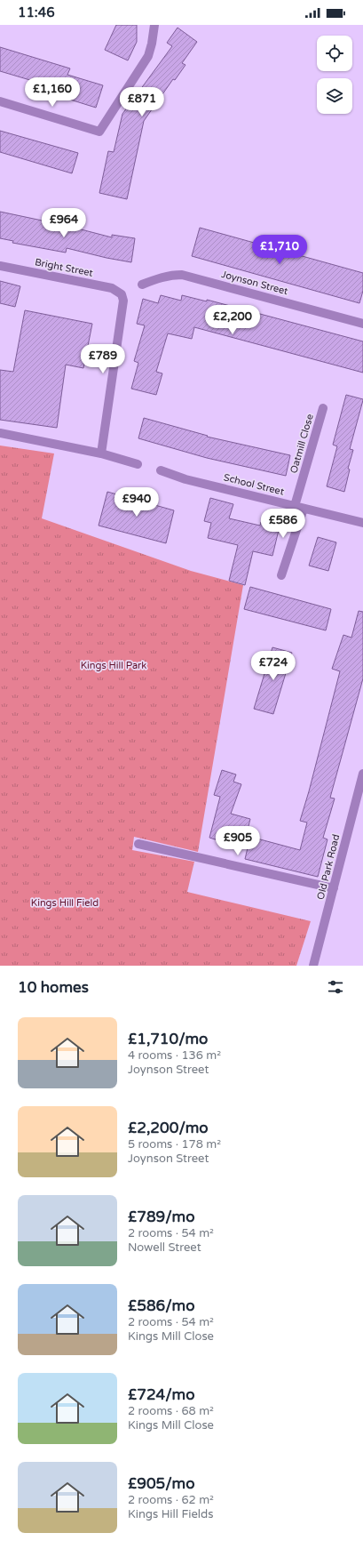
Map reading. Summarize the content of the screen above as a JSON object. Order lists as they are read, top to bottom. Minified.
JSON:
{"streets":{"street":["Bright Street","Joynson Street","Oatmill Close","School Street","Old Park Road"]},"crossings":[["Oatmill Close","School Street"]],"parks":["Kings Hill Park","Kings Hill Field"],"page":{"status":"11:46","price":["£1,160","£871","£964","£1,710","£2,200","£789","£940","£586","£724","£905"],"heading":"10 homes","list":[{"name":"£1,710/mo","note":"4 rooms · 136 m² · Joynson Street"},{"name":"£2,200/mo","note":"5 rooms · 178 m² · Joynson Street"},{"name":"£789/mo","note":"2 rooms · 54 m² · Nowell Street"},{"name":"£586/mo","note":"2 rooms · 54 m² · Kings Mill Close"},{"name":"£724/mo","note":"2 rooms · 68 m² · Kings Mill Close"},{"name":"£905/mo","note":"2 rooms · 62 m² · Kings Hill Fields"}]}}
